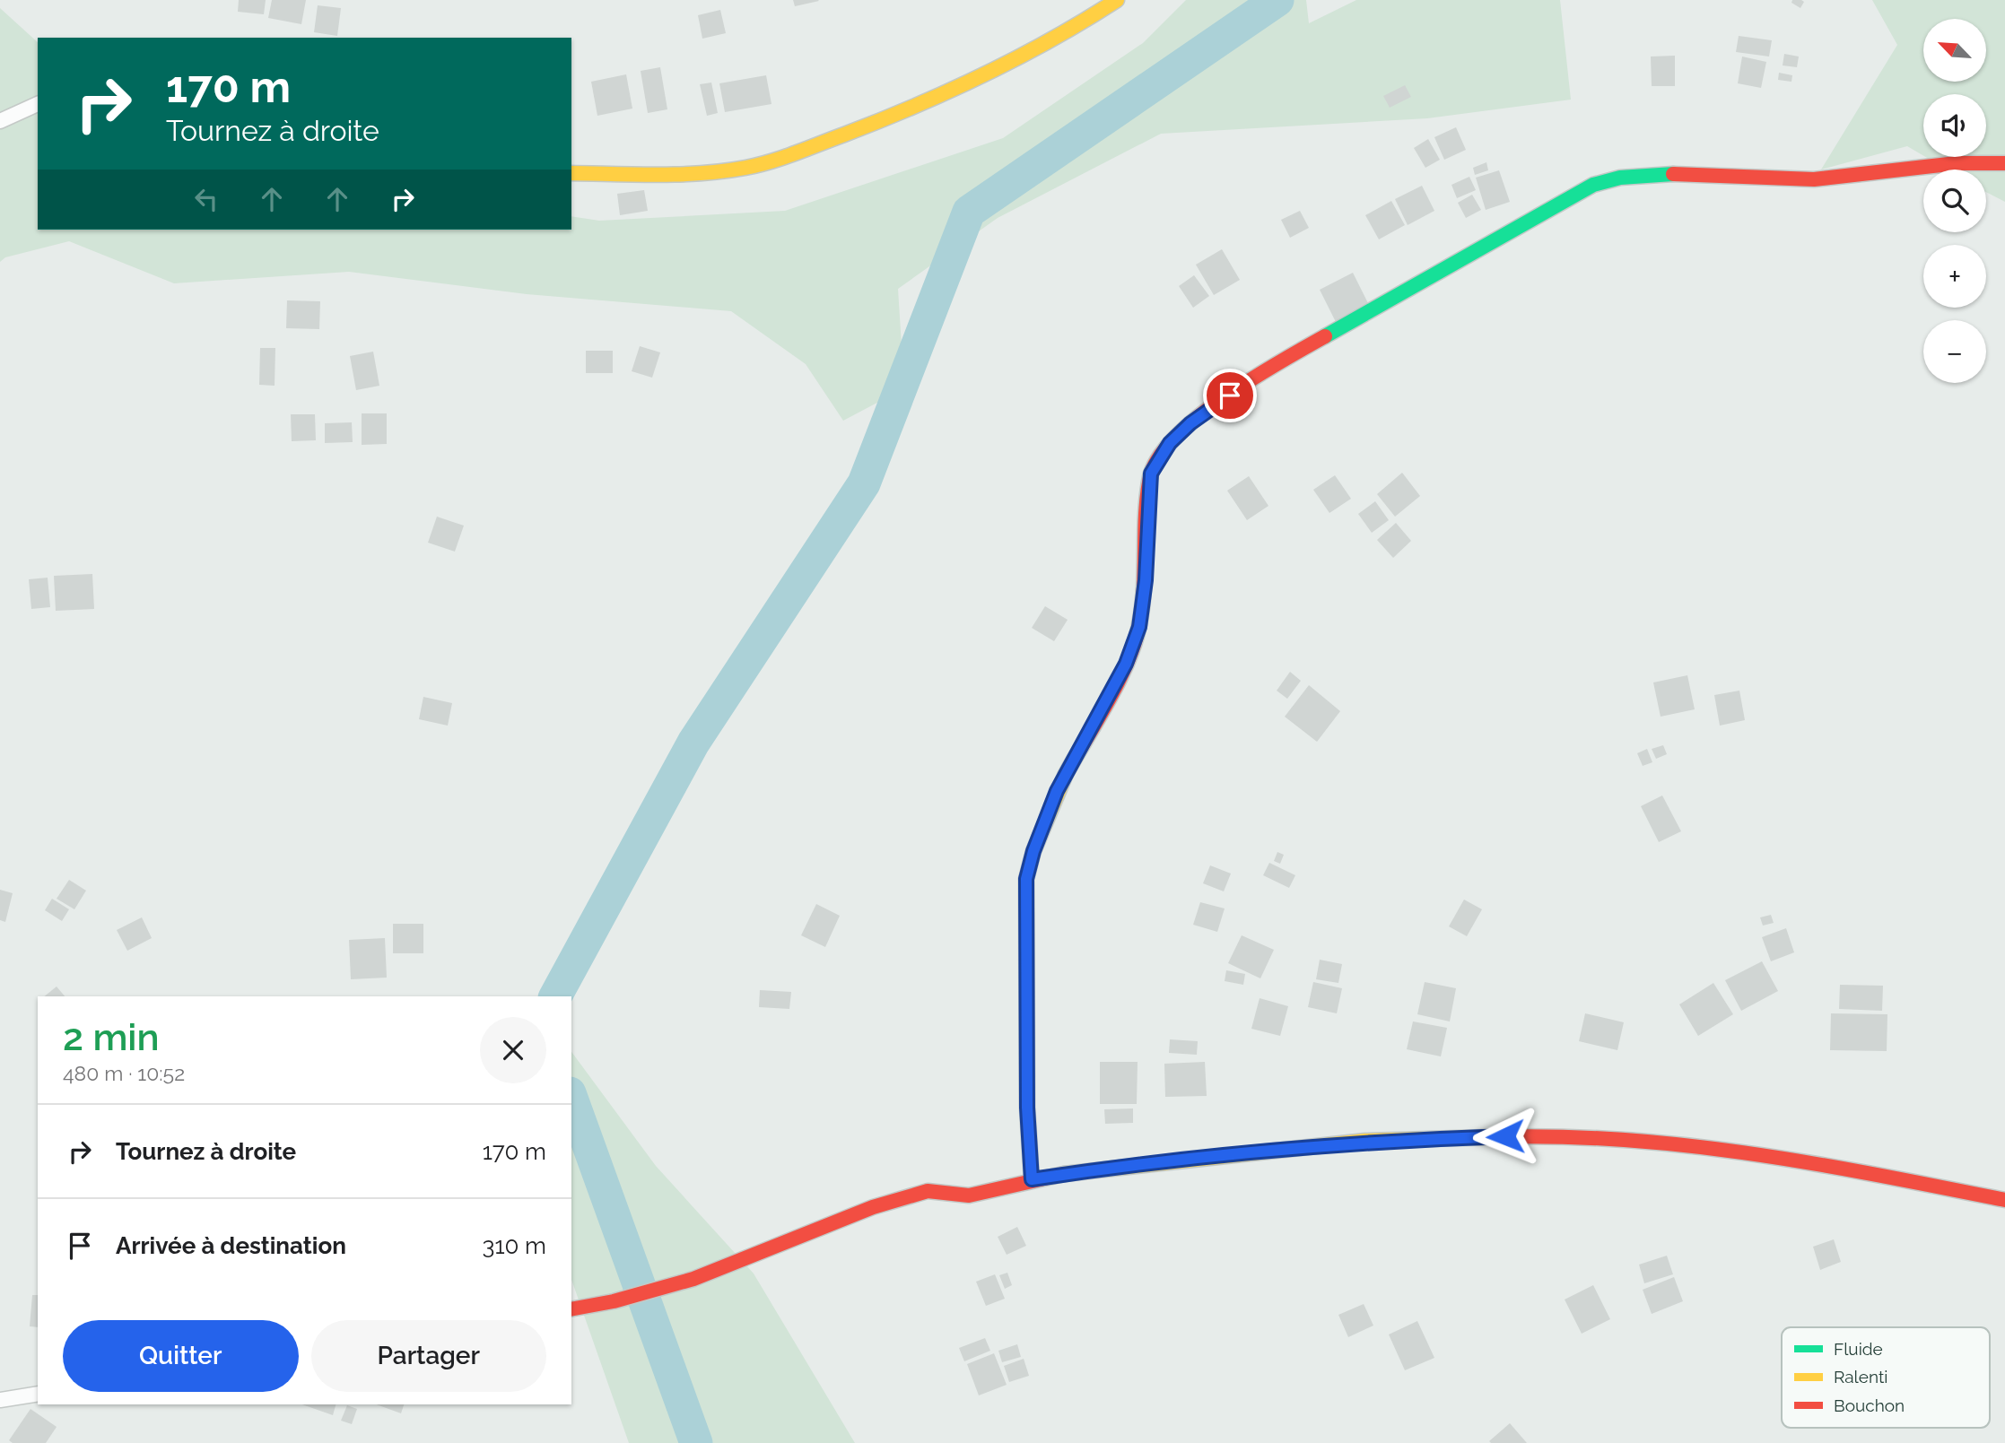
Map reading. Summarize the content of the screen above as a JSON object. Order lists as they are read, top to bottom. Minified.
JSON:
{"legend":["Fluide","Ralenti","Bouchon"],"north":"top left","page":{"map_buttons":["+","−"],"turn":["170 m","Tournez à droite"],"heading":["2 min","480 m · 10:52"],"list":[{"name":"Tournez à droite","value":"170 m"},{"name":"Arrivée à destination","value":"310 m"}],"buttons":["Quitter","Partager"]}}
